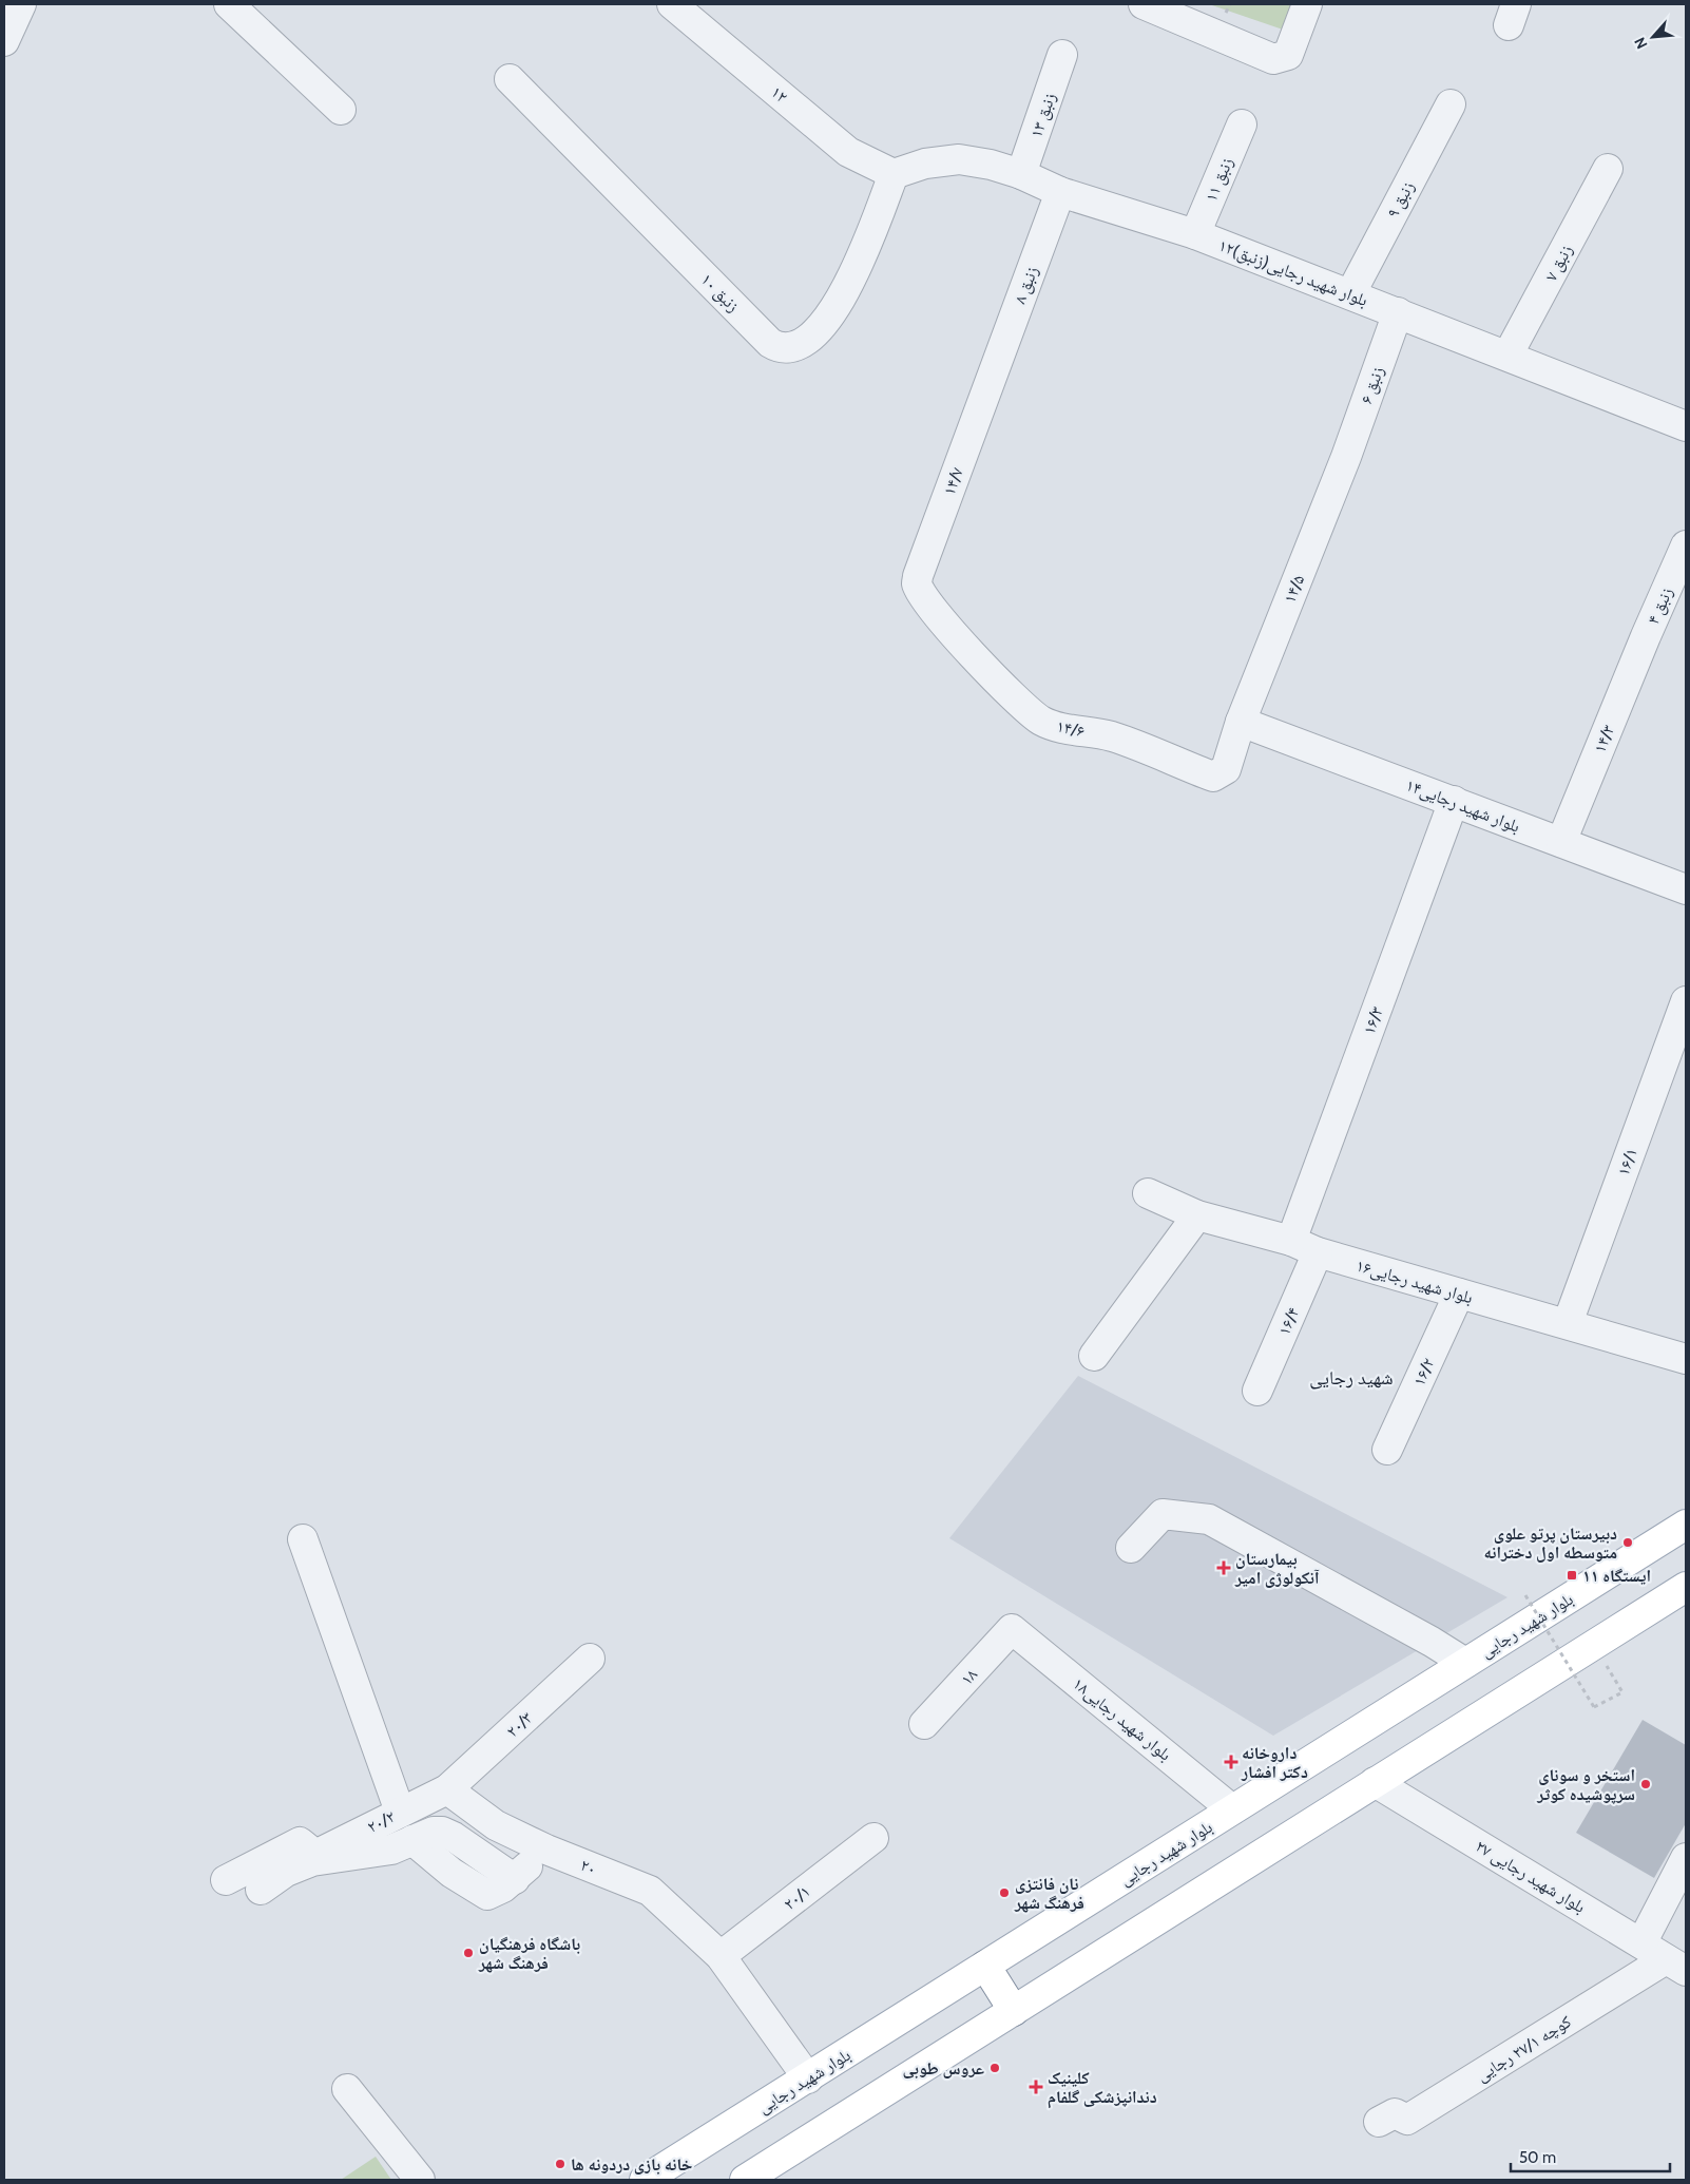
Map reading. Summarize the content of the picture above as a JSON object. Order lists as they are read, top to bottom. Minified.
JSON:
{"streets":{"main road":["بلوار شهید رجایی"],"street":["۱۲","زنبق ۱۳","زنبق ۱۱","زنبق ۹","زنبق ۷","۱۲بلوار شهید رجایی(زنبق)","زنبق ۸","زنبق ۱۰","زنبق ۶","۱۴/۷","۱۴/۵","زنبق ۴","۱۴/۶","۱۴/۳","بلوار شهید رجایی۱۴","۱۶/۳","۱۶/۱","بلوار شهید رجایی۱۶","۱۶/۴","۱۶/۲","۱۸","بلوار شهید رجایی۱۸","۲۰/۳","۲۰/۲","۲۰","۲۷ بلوار شهید رجایی","۲۰/۱","کوچه ۲۷/۱ رجایی"]},"crossings":[["۱۲","۱۲بلوار شهید رجایی(زنبق)"],["۱۲","زنبق ۱۰"],["زنبق ۱۳","۱۲بلوار شهید رجایی(زنبق)"],["زنبق ۱۱","۱۲بلوار شهید رجایی(زنبق)"],["زنبق ۹","۱۲بلوار شهید رجایی(زنبق)"],["زنبق ۷","۱۲بلوار شهید رجایی(زنبق)"],["۱۲بلوار شهید رجایی(زنبق)","زنبق ۸"],["۱۲بلوار شهید رجایی(زنبق)","زنبق ۱۰"],["۱۲بلوار شهید رجایی(زنبق)","زنبق ۶"],["زنبق ۸","۱۴/۷"],["زنبق ۶","۱۴/۵"],["۱۴/۷","۱۴/۶"],["۱۴/۵","۱۴/۶"],["۱۴/۵","بلوار شهید رجایی۱۴"],["زنبق ۴","۱۴/۳"],["۱۴/۶","بلوار شهید رجایی۱۴"],["۱۴/۳","بلوار شهید رجایی۱۴"],["بلوار شهید رجایی۱۴","۱۶/۳"],["۱۶/۳","بلوار شهید رجایی۱۶"],["۱۶/۱","بلوار شهید رجایی۱۶"],["بلوار شهید رجایی۱۶","۱۶/۴"],["بلوار شهید رجایی۱۶","۱۶/۲"],["بلوار شهید رجایی","بلوار شهید رجایی۱۸"],["بلوار شهید رجایی","۲۰"],["۱۸","بلوار شهید رجایی۱۸"],["۲۰/۳","۲۰/۲"],["۲۰/۳","۲۰"],["۲۰/۲","۲۰"],["۲۰","۲۰/۱"],["۲۷ بلوار شهید رجایی","کوچه ۲۷/۱ رجایی"]],"districts":["شهید رجایی"],"places":{"other":["دبیرستان پرتو علوی متوسطه اول دخترانه","استخر و سونای سرپوشیده کوثر","نان فانتزی فرهنگ شهر","باشگاه فرهنگیان فرهنگ شهر","عروس طوبی","خانه بازی دردونه ها"],"health":["بیمارستان آنکولوژی امیر","داروخانه دکتر افشار","کلینیک دندانپزشکی گلفام"],"transit":["ایستگاه ۱۱"]},"scale_bar":"50 m","north":"bottom left"}
